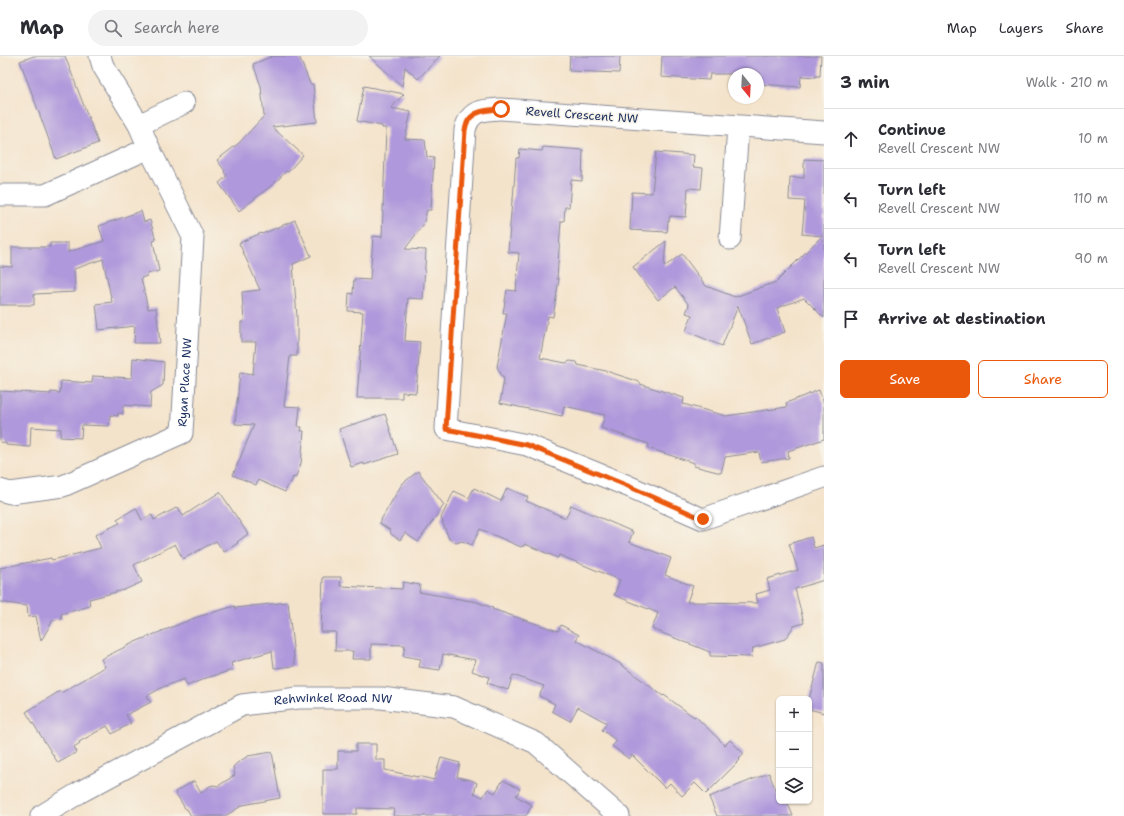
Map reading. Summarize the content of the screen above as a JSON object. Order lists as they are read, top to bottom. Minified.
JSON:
{"streets":{"street":["Revell Crescent NW","Ryan Place NW","Rehwinkel Road NW"]},"north":"bottom","page":{"header":"Map","search":"Search here","nav":["Map","Layers","Share"],"heading":["3 min","Walk · 210 m"],"list":[["Continue","Revell Crescent NW","10 m"],["Turn left","Revell Crescent NW","110 m"],["Turn left","Revell Crescent NW","90 m"],"Arrive at destination"],"buttons":["Save","Share"],"map_buttons":["+","−"]}}
